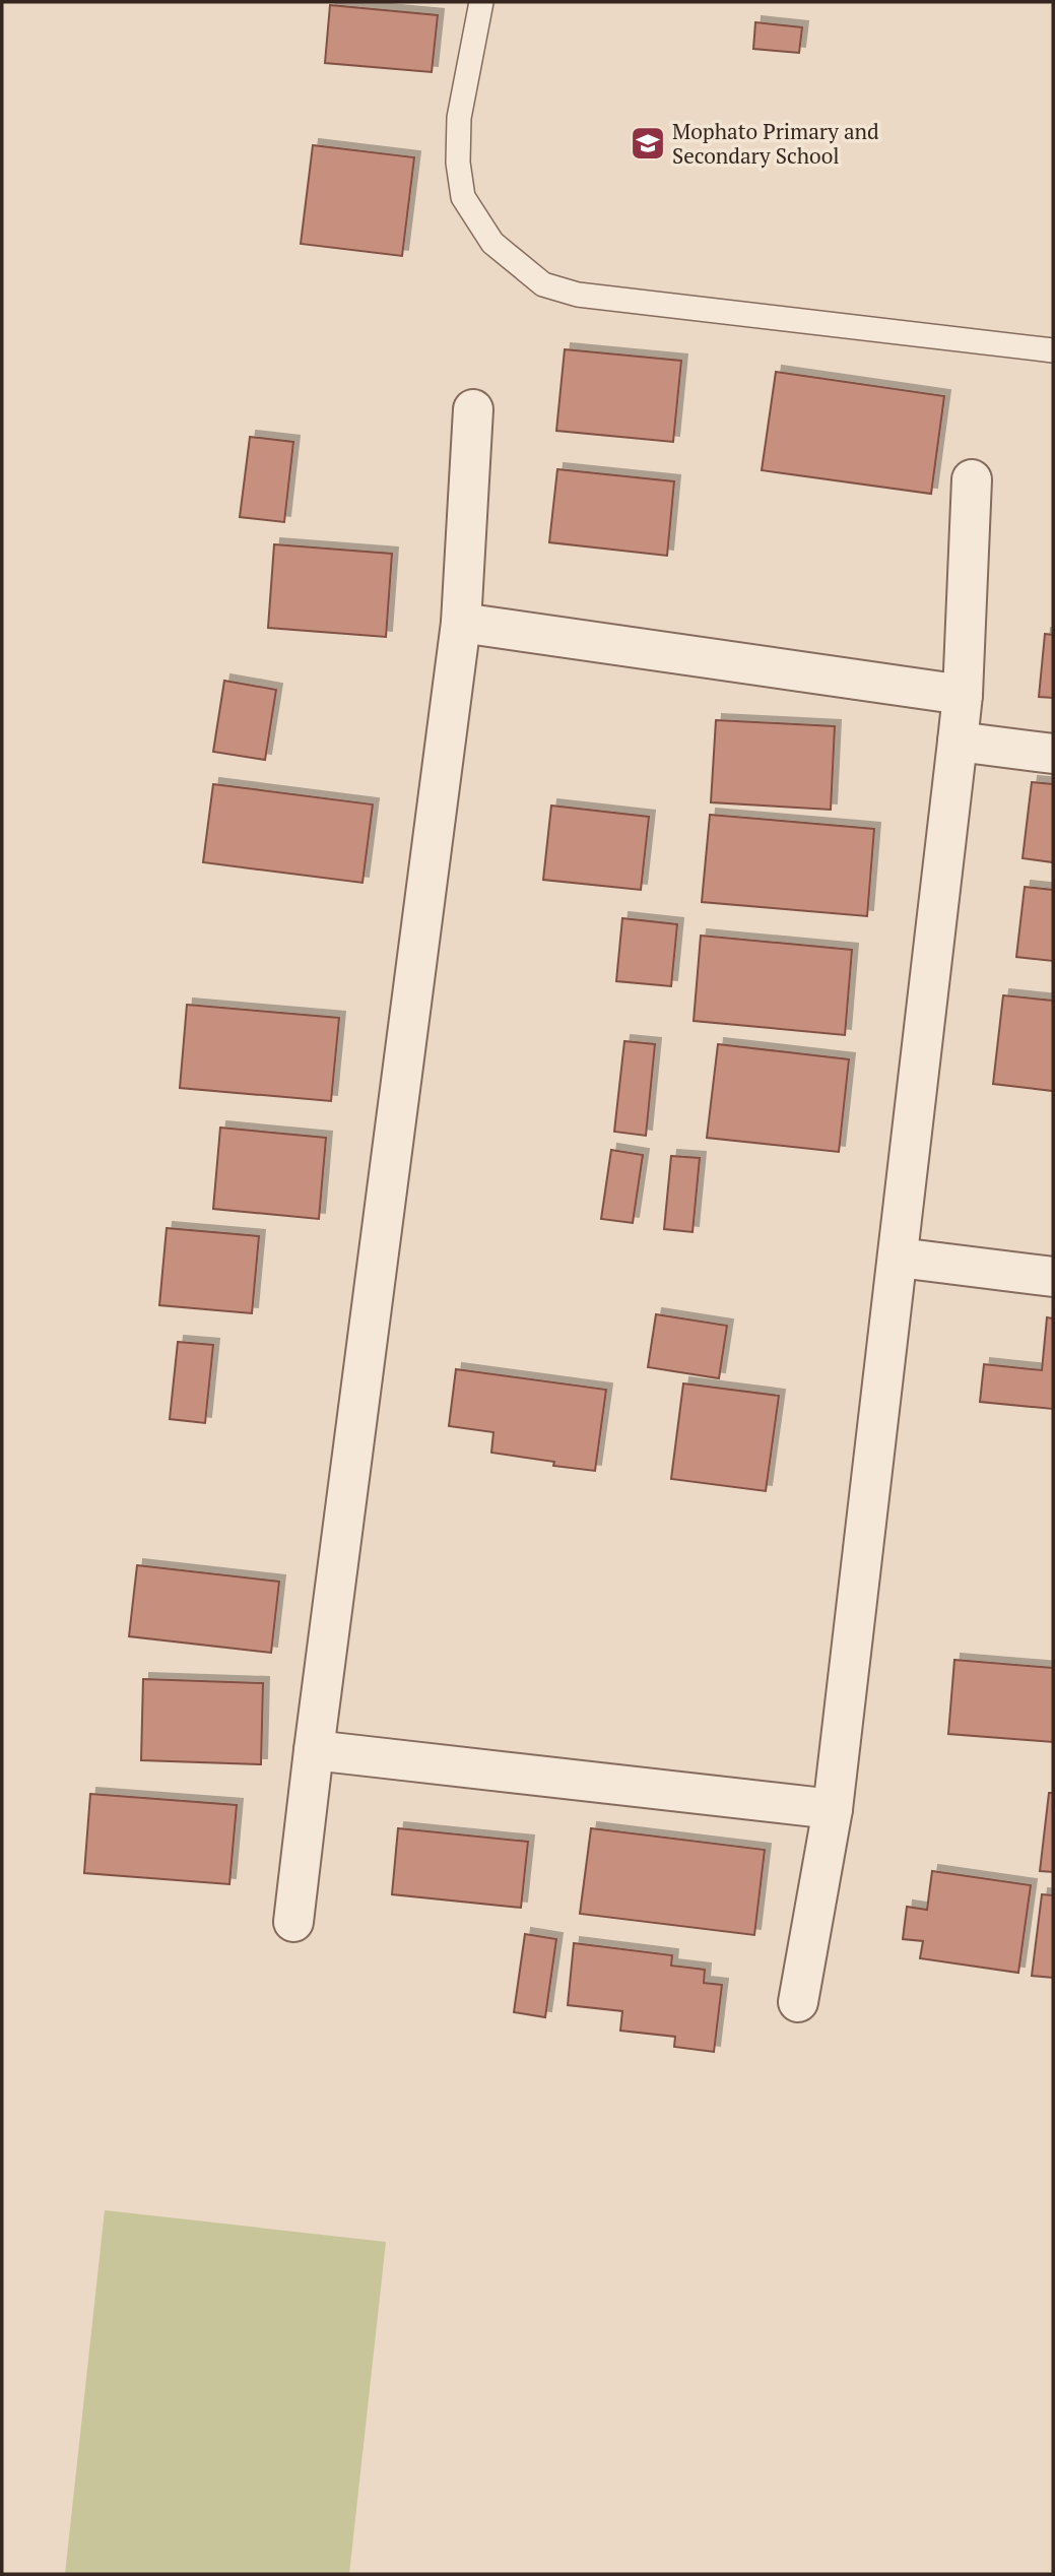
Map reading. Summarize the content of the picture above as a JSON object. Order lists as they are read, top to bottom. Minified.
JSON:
{"places":{"school or university":["Mophato Primary and Secondary School"]}}
